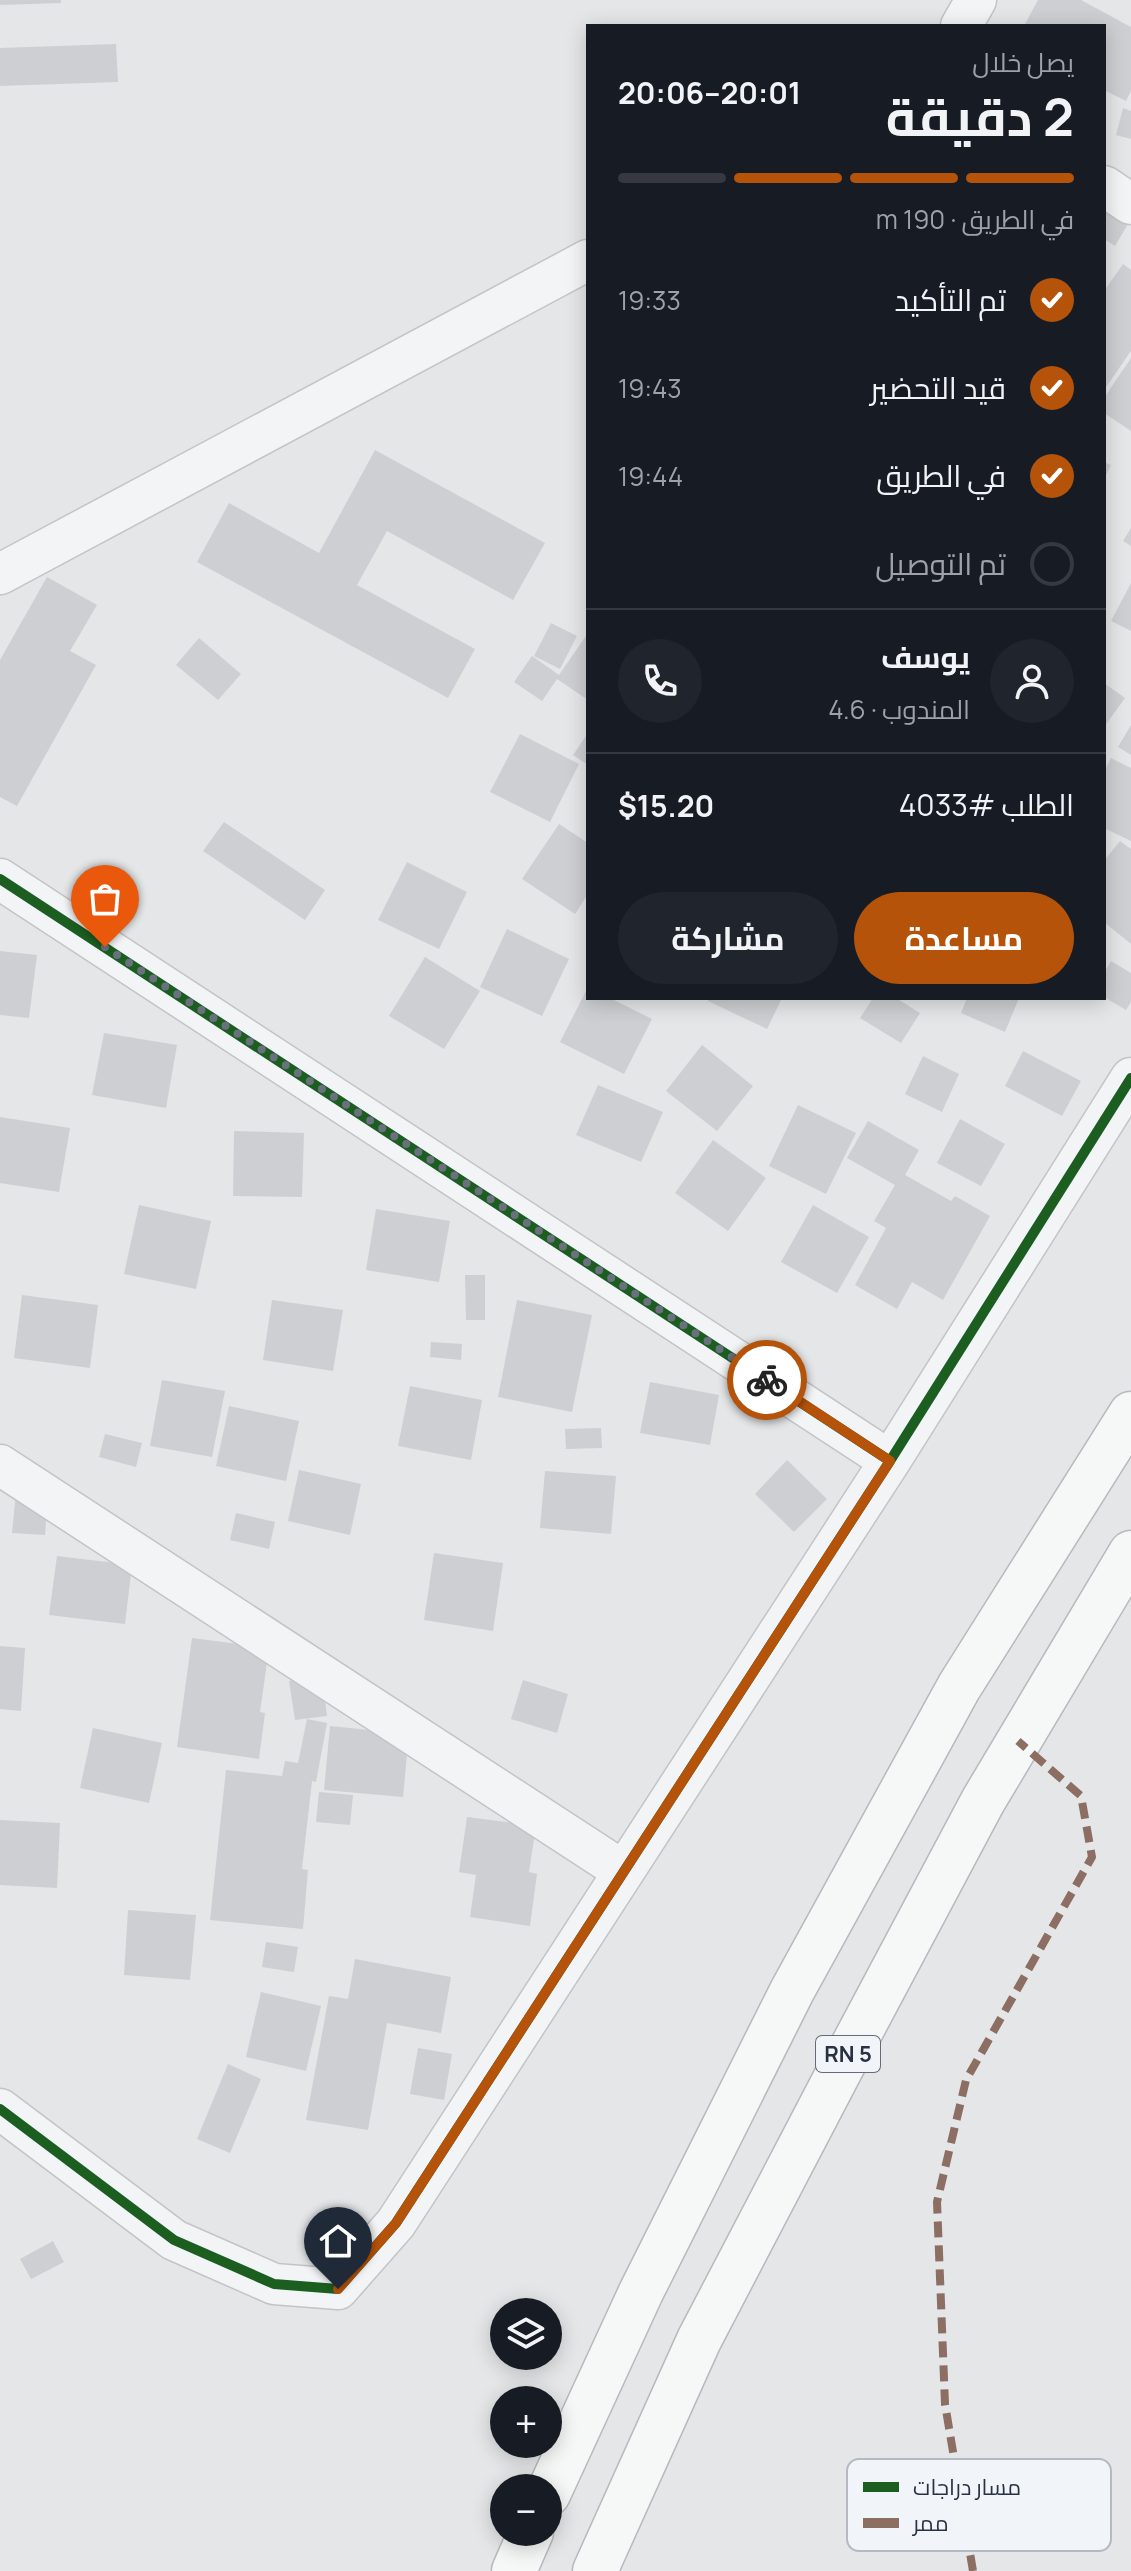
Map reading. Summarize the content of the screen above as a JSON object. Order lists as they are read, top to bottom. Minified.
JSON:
{"streets":{"highway":["RN 5"]},"legend":["مسار دراجات","ممر"],"page":{"heading":["2 دقيقة","يصل خلال","20:01–20:06"],"panel":["يوسف","المندوب · 4.6","الطلب #4033","$15.20"],"bar":"في الطريق · 190 m","list":[["تم التأكيد","19:33"],["قيد التحضير","19:43"],["في الطريق","19:44"],"تم التوصيل"],"buttons":["مساعدة","مشاركة"],"map_buttons":["+","−"]}}
